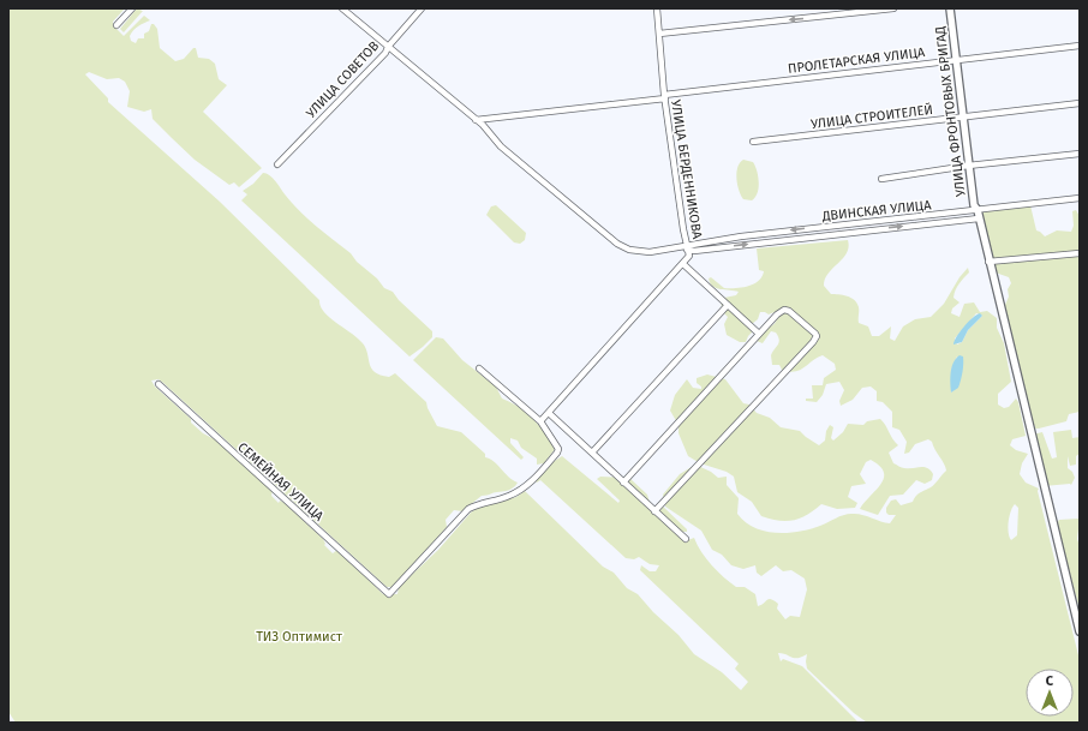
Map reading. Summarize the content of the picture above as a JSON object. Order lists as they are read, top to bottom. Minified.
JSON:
{"streets":{"main road":["УЛИЦА ФРОНТОВЫХ БРИГАД"],"street":["ПРОЛЕТАРСКАЯ УЛИЦА","УЛИЦА СОВЕТОВ","УЛИЦА СТРОИТЕЛЕЙ","УЛИЦА БЕРДЕННИКОВА","ДВИНСКАЯ УЛИЦА","СЕМЕЙНАЯ УЛИЦА"]},"crossings":[["ПРОЛЕТАРСКАЯ УЛИЦА","УЛИЦА ФРОНТОВЫХ БРИГАД"],["ПРОЛЕТАРСКАЯ УЛИЦА","УЛИЦА БЕРДЕННИКОВА"],["ПРОЛЕТАРСКАЯ УЛИЦА","ДВИНСКАЯ УЛИЦА"],["УЛИЦА СОВЕТОВ","ДВИНСКАЯ УЛИЦА"],["УЛИЦА ФРОНТОВЫХ БРИГАД","УЛИЦА СТРОИТЕЛЕЙ"],["УЛИЦА ФРОНТОВЫХ БРИГАД","ДВИНСКАЯ УЛИЦА"],["УЛИЦА БЕРДЕННИКОВА","ДВИНСКАЯ УЛИЦА"],["УЛИЦА БЕРДЕННИКОВА","СЕМЕЙНАЯ УЛИЦА"]],"parks":["ТИЗ Оптимист"],"north":"top"}
